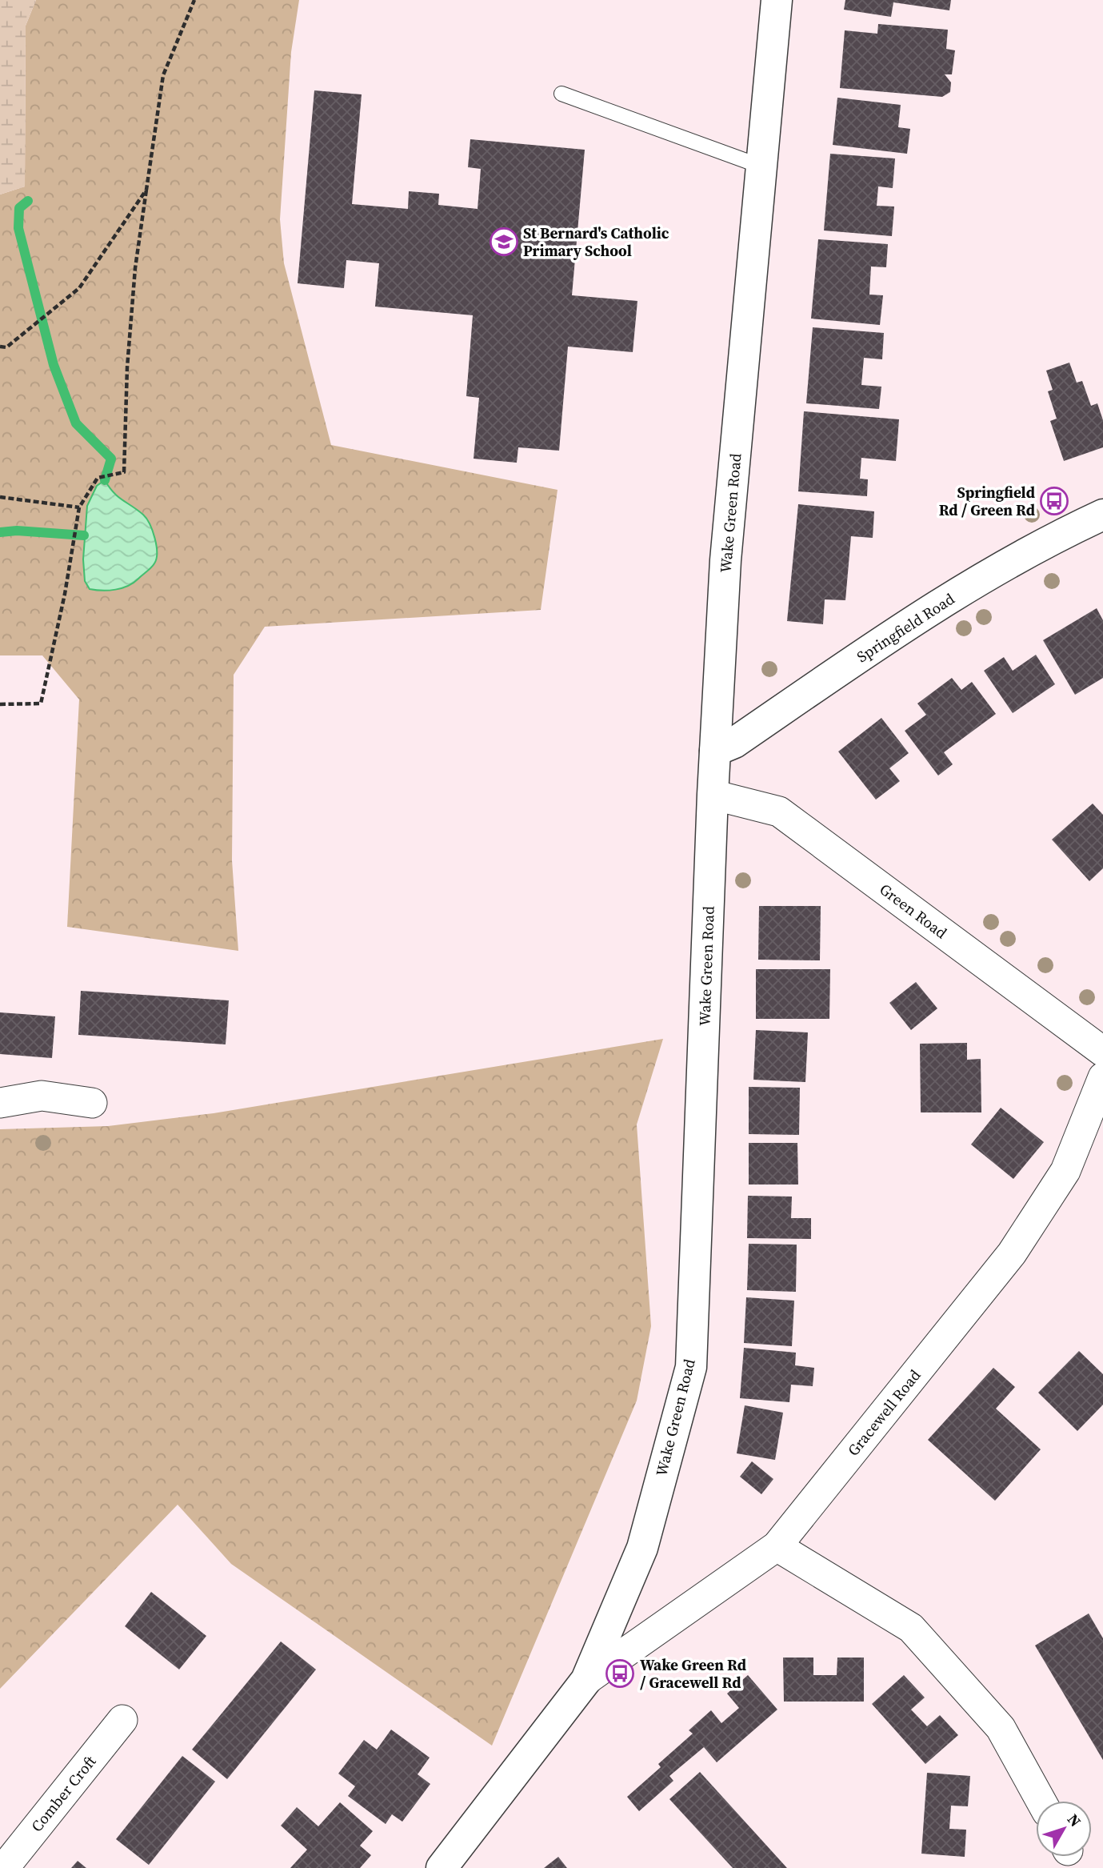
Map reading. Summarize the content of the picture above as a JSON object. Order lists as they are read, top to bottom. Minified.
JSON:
{"streets":{"street":["Wake Green Road","Springfield Road","Green Road","Gracewell Road","Comber Croft"]},"crossings":[["Wake Green Road","Springfield Road"],["Wake Green Road","Green Road"],["Wake Green Road","Gracewell Road"]],"places":{"school or university":["St Bernard's Catholic Primary School"],"bus stop":["Springfield Rd / Green Rd","Wake Green Rd / Gracewell Rd"]},"north":"top right"}
